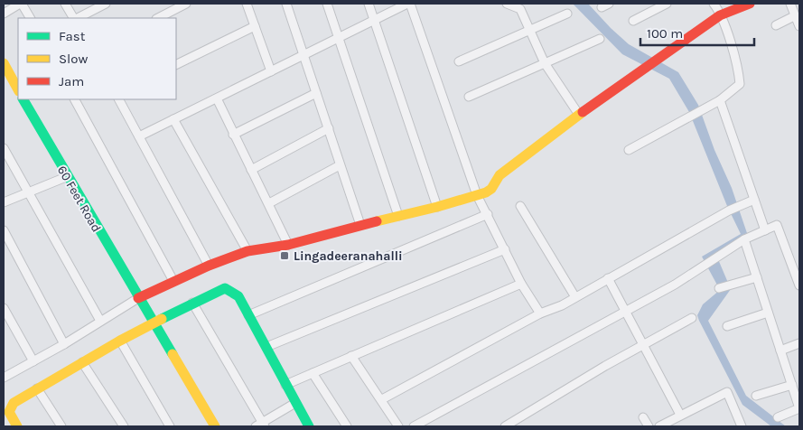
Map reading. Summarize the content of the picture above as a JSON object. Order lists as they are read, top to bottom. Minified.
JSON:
{"streets":{"street":["60 Feet Road"]},"places":{"transit":["Lingadeeranahalli"]},"legend":["Fast","Slow","Jam"],"scale_bar":"100 m"}
